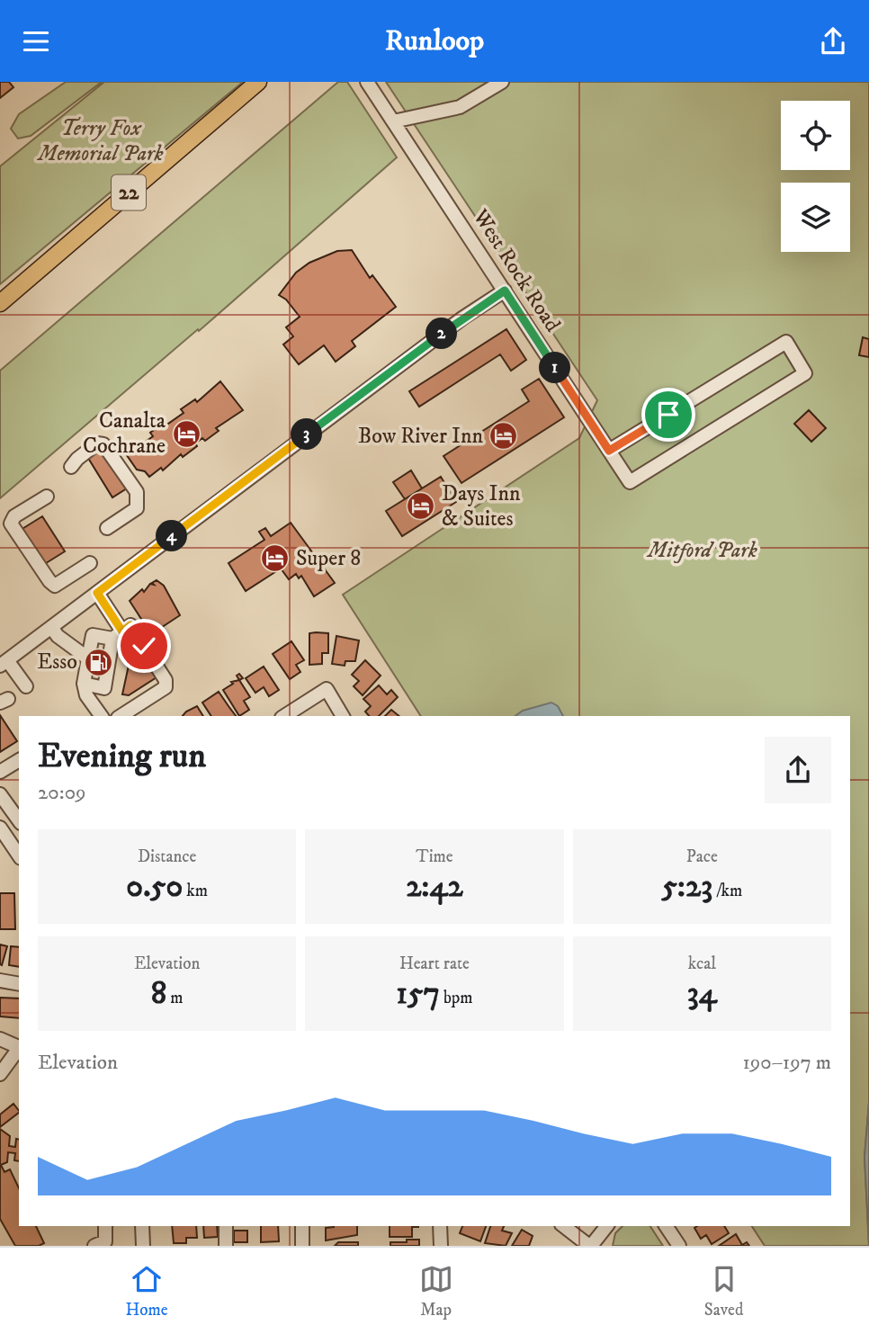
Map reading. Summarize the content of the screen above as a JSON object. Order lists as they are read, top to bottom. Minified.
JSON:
{"streets":{"main road":["22"],"street":["West Rock Road"]},"parks":["Terry Fox Memorial Park","Mitford Park"],"places":{"hotel":["Canalta Cochrane","Bow River Inn","Days Inn & Suites","Super 8"],"fuel station":["Esso"]},"page":{"header":"Runloop","pins":["2","1","3","4"],"heading":["Evening run","20:09"],"stats":[["Distance","0.50 km"],["Time","2:42"],["Pace","5:23 /km"],["Elevation","8 m"],["Heart rate","157 bpm"],["kcal","34"]],"chart":["Elevation","190–197 m"],"tabs":["Home","Map","Saved"]}}
